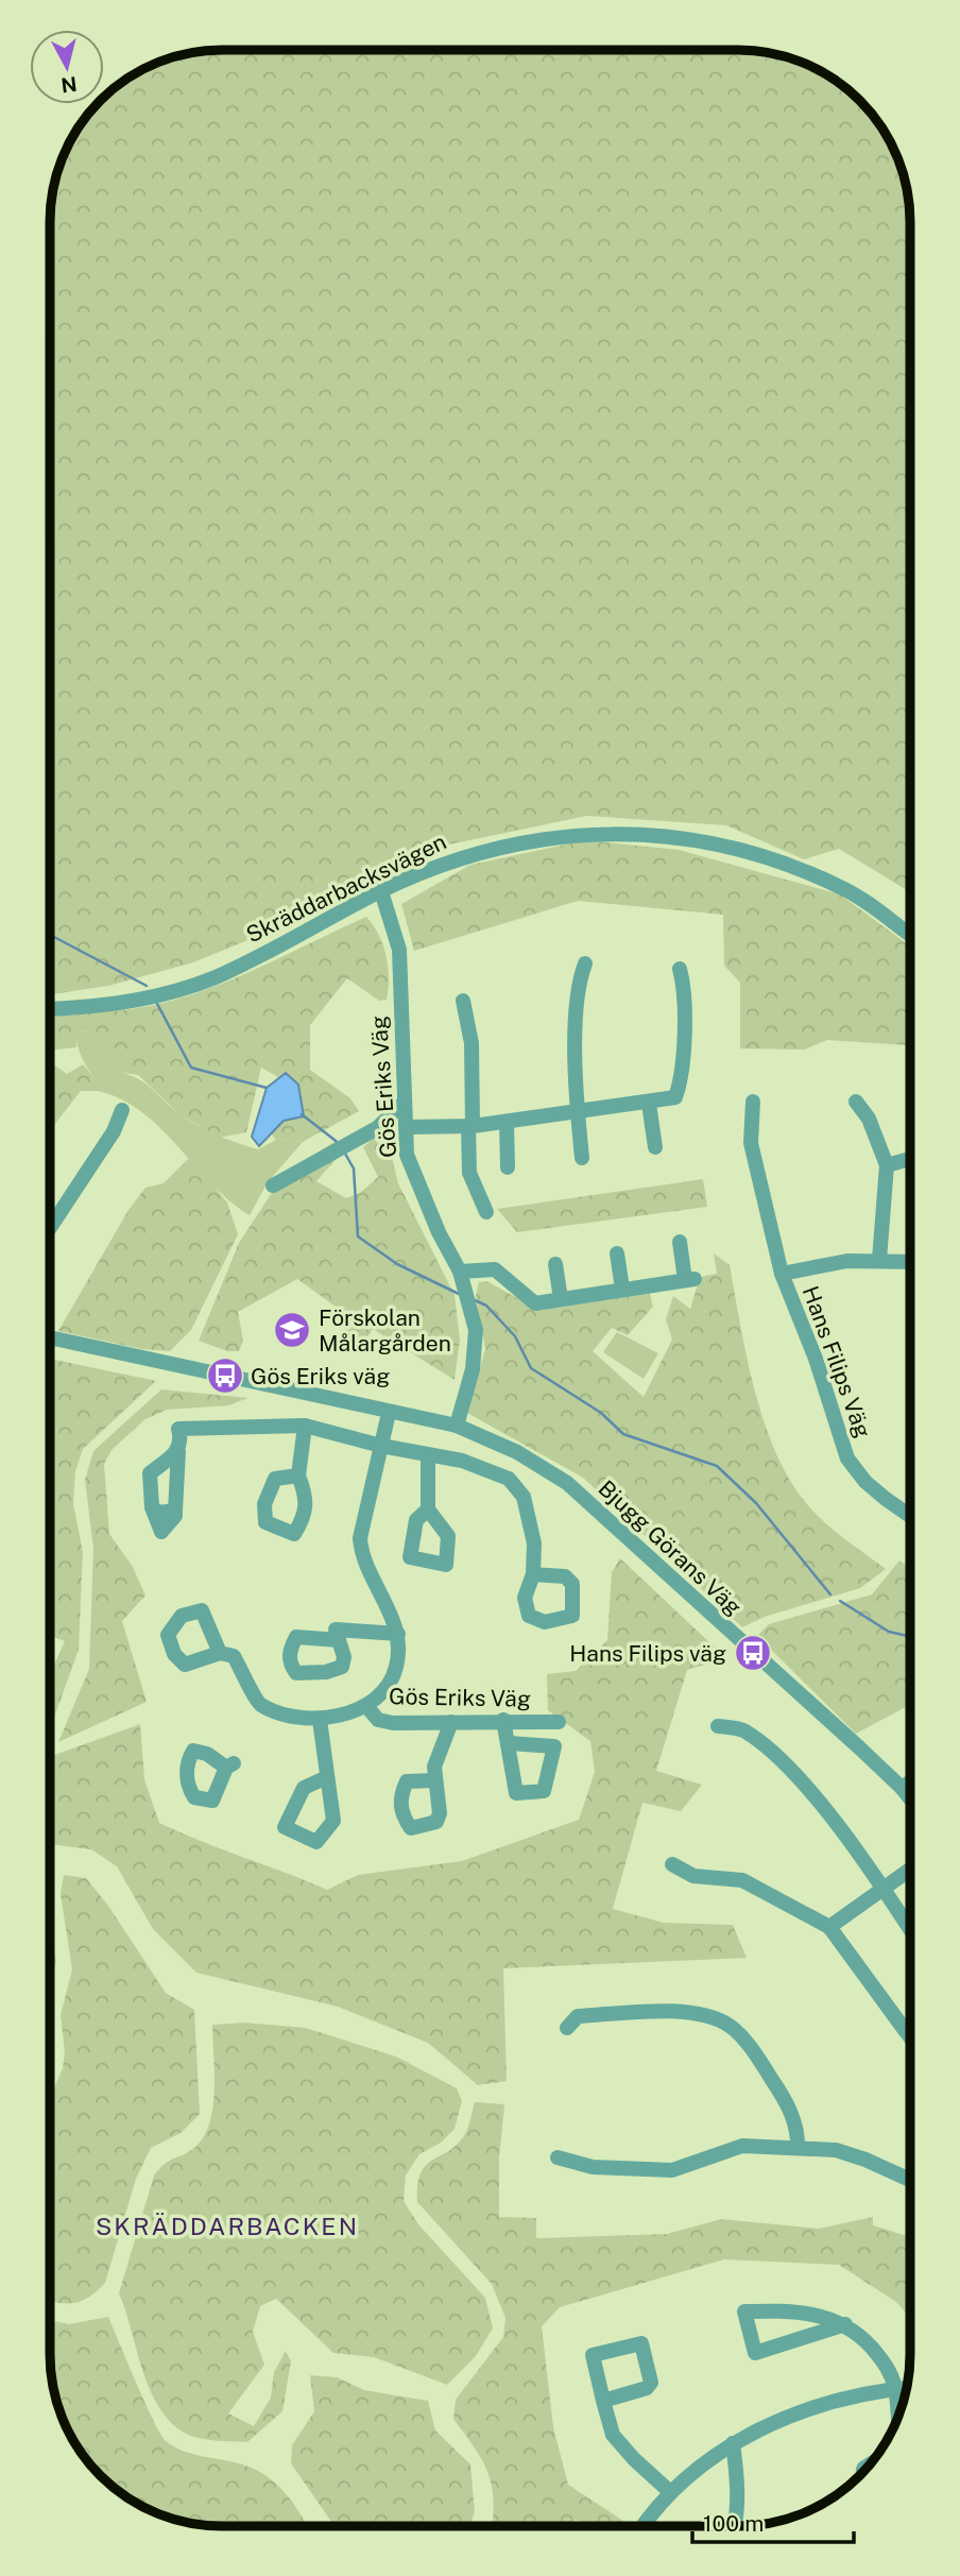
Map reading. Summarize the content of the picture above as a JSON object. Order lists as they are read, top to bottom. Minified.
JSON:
{"streets":{"street":["Skräddarbacksvägen","Gös Eriks Väg","Hans Filips Väg","Bjugg Görans Väg"]},"crossings":[["Skräddarbacksvägen","Gös Eriks Väg"],["Gös Eriks Väg","Bjugg Görans Väg"]],"districts":["SKRÄDDARBACKEN"],"places":{"school or university":["Förskolan Målargården"],"bus stop":["Gös Eriks väg","Hans Filips väg"]},"scale_bar":"100 m","north":"bottom"}
